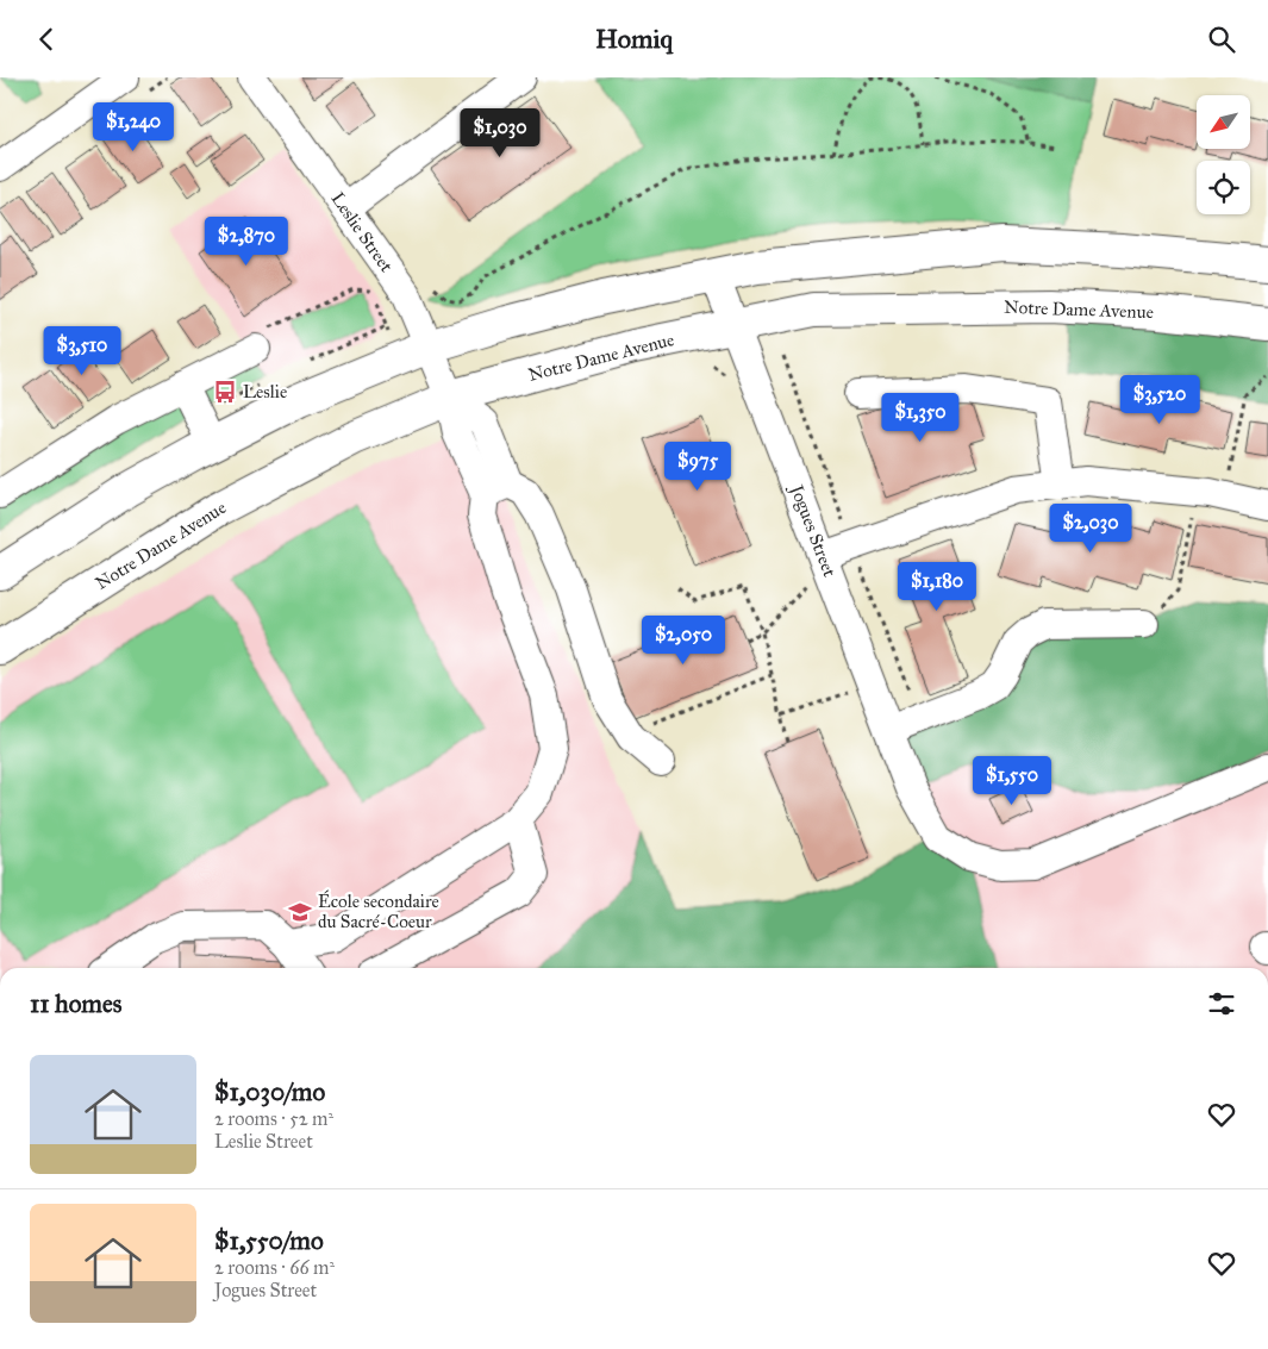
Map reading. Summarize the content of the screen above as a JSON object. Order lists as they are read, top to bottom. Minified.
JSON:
{"streets":{"main road":["Notre Dame Avenue"],"street":["Leslie Street","Jogues Street"]},"crossings":[["Leslie Street","Notre Dame Avenue"],["Notre Dame Avenue","Jogues Street"]],"places":{"bus stop":["Leslie"],"school or university":["École secondaire du Sacré-Coeur"]},"north":"bottom left","page":{"header":"Homiq","price":["$1,240","$1,030","$2,870","$3,510","$3,520","$1,350","$975","$2,030","$1,180","$2,050","$1,550"],"heading":"11 homes","list":[{"name":"$1,030/mo","note":"2 rooms · 52 m² · Leslie Street"},{"name":"$1,550/mo","note":"2 rooms · 66 m² · Jogues Street"}]}}
